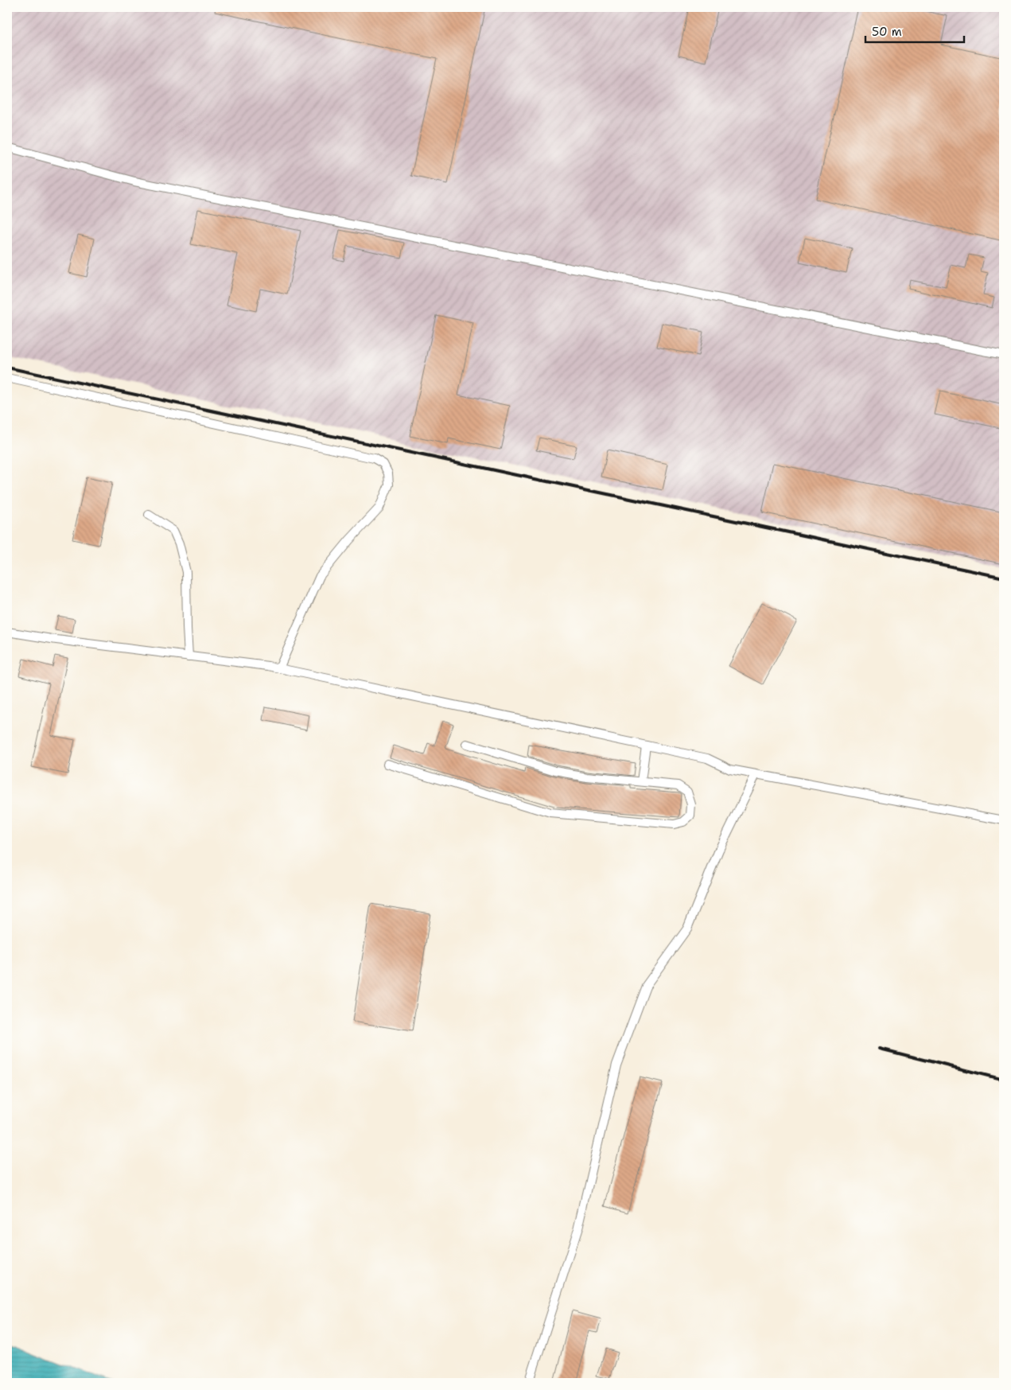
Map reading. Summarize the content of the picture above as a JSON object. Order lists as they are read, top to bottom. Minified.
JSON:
{"scale_bar":"50 m"}
